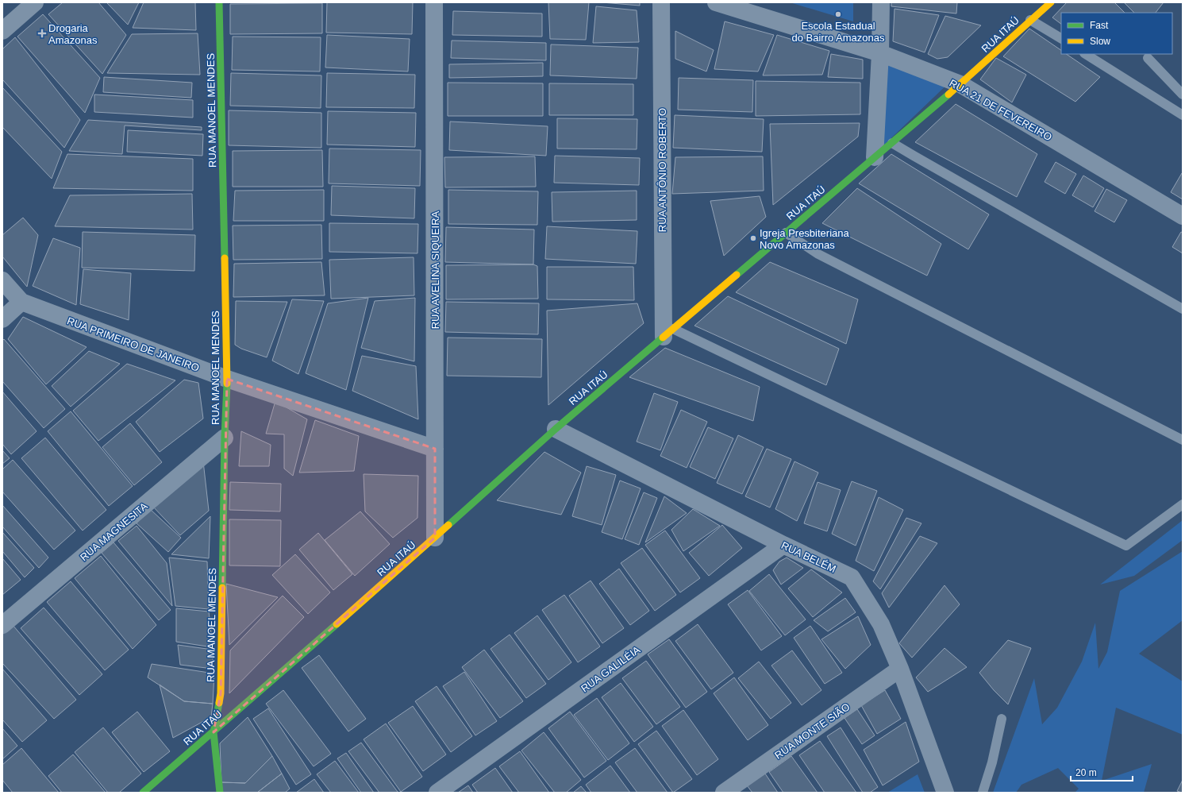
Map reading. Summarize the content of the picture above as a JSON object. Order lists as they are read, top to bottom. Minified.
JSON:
{"streets":{"street":["RUA ITAÚ","RUA 21 DE FEVEREIRO","RUA MANOEL MENDES","RUA ANTÔNIO ROBERTO","RUA AVELINA SIQUEIRA","RUA PRIMEIRO DE JANEIRO","RUA MAGNESITA","RUA BELÉM","RUA GALILÉIA","RUA MONTE SIÃO"]},"crossings":[["RUA ITAÚ","RUA 21 DE FEVEREIRO"],["RUA ITAÚ","RUA MANOEL MENDES"],["RUA ITAÚ","RUA ANTÔNIO ROBERTO"],["RUA ITAÚ","RUA AVELINA SIQUEIRA"],["RUA ITAÚ","RUA BELÉM"],["RUA MANOEL MENDES","RUA PRIMEIRO DE JANEIRO"],["RUA MANOEL MENDES","RUA MAGNESITA"],["RUA AVELINA SIQUEIRA","RUA PRIMEIRO DE JANEIRO"],["RUA BELÉM","RUA GALILÉIA"],["RUA BELÉM","RUA MONTE SIÃO"]],"places":{"other":["Escola Estadual do Bairro Amazonas","Igreja Presbiteriana Novo Amazonas"],"health":["Drogaria Amazonas"]},"legend":["Fast","Slow"],"scale_bar":"20 m"}
